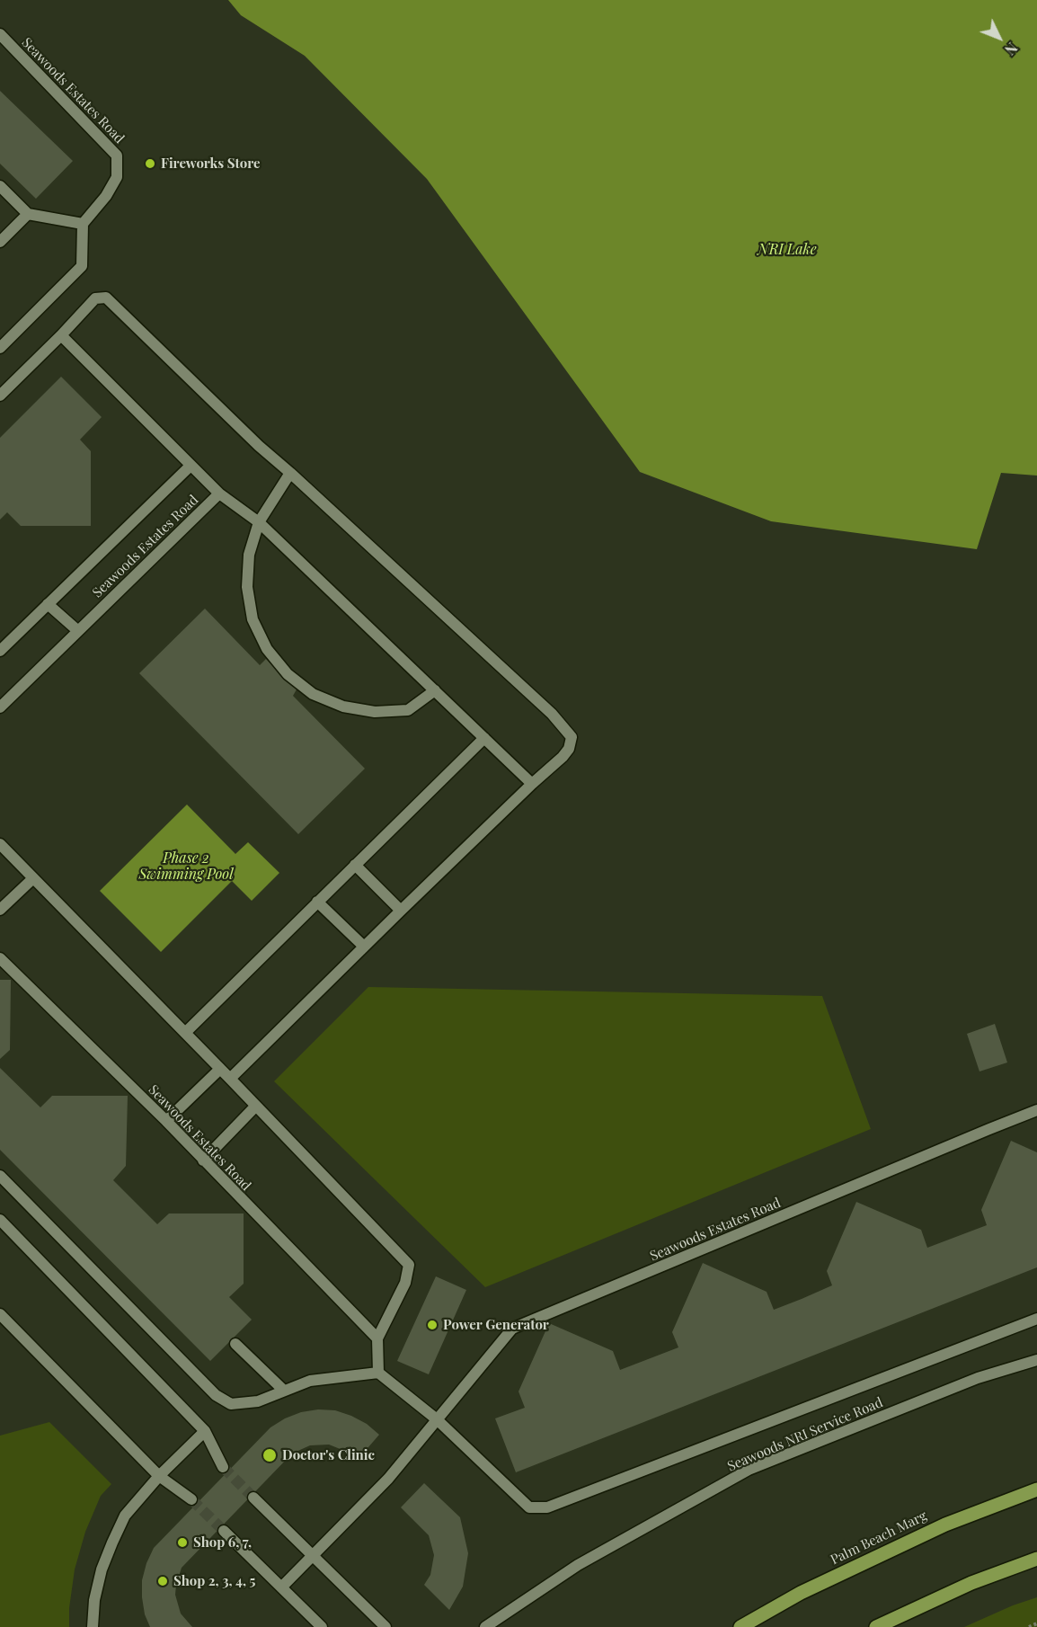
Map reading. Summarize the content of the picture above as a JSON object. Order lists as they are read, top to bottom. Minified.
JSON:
{"streets":{"main road":["Palm Beach Marg"],"street":["Seawoods Estates Road","Seawoods NRI Service Road"]},"water":["NRI Lake","Phase 2 Swimming Pool"],"places":["Fireworks Store","Power Generator","Doctor's Clinic","Shop 6, 7,","Shop 2, 3, 4, 5"],"north":"bottom right"}
